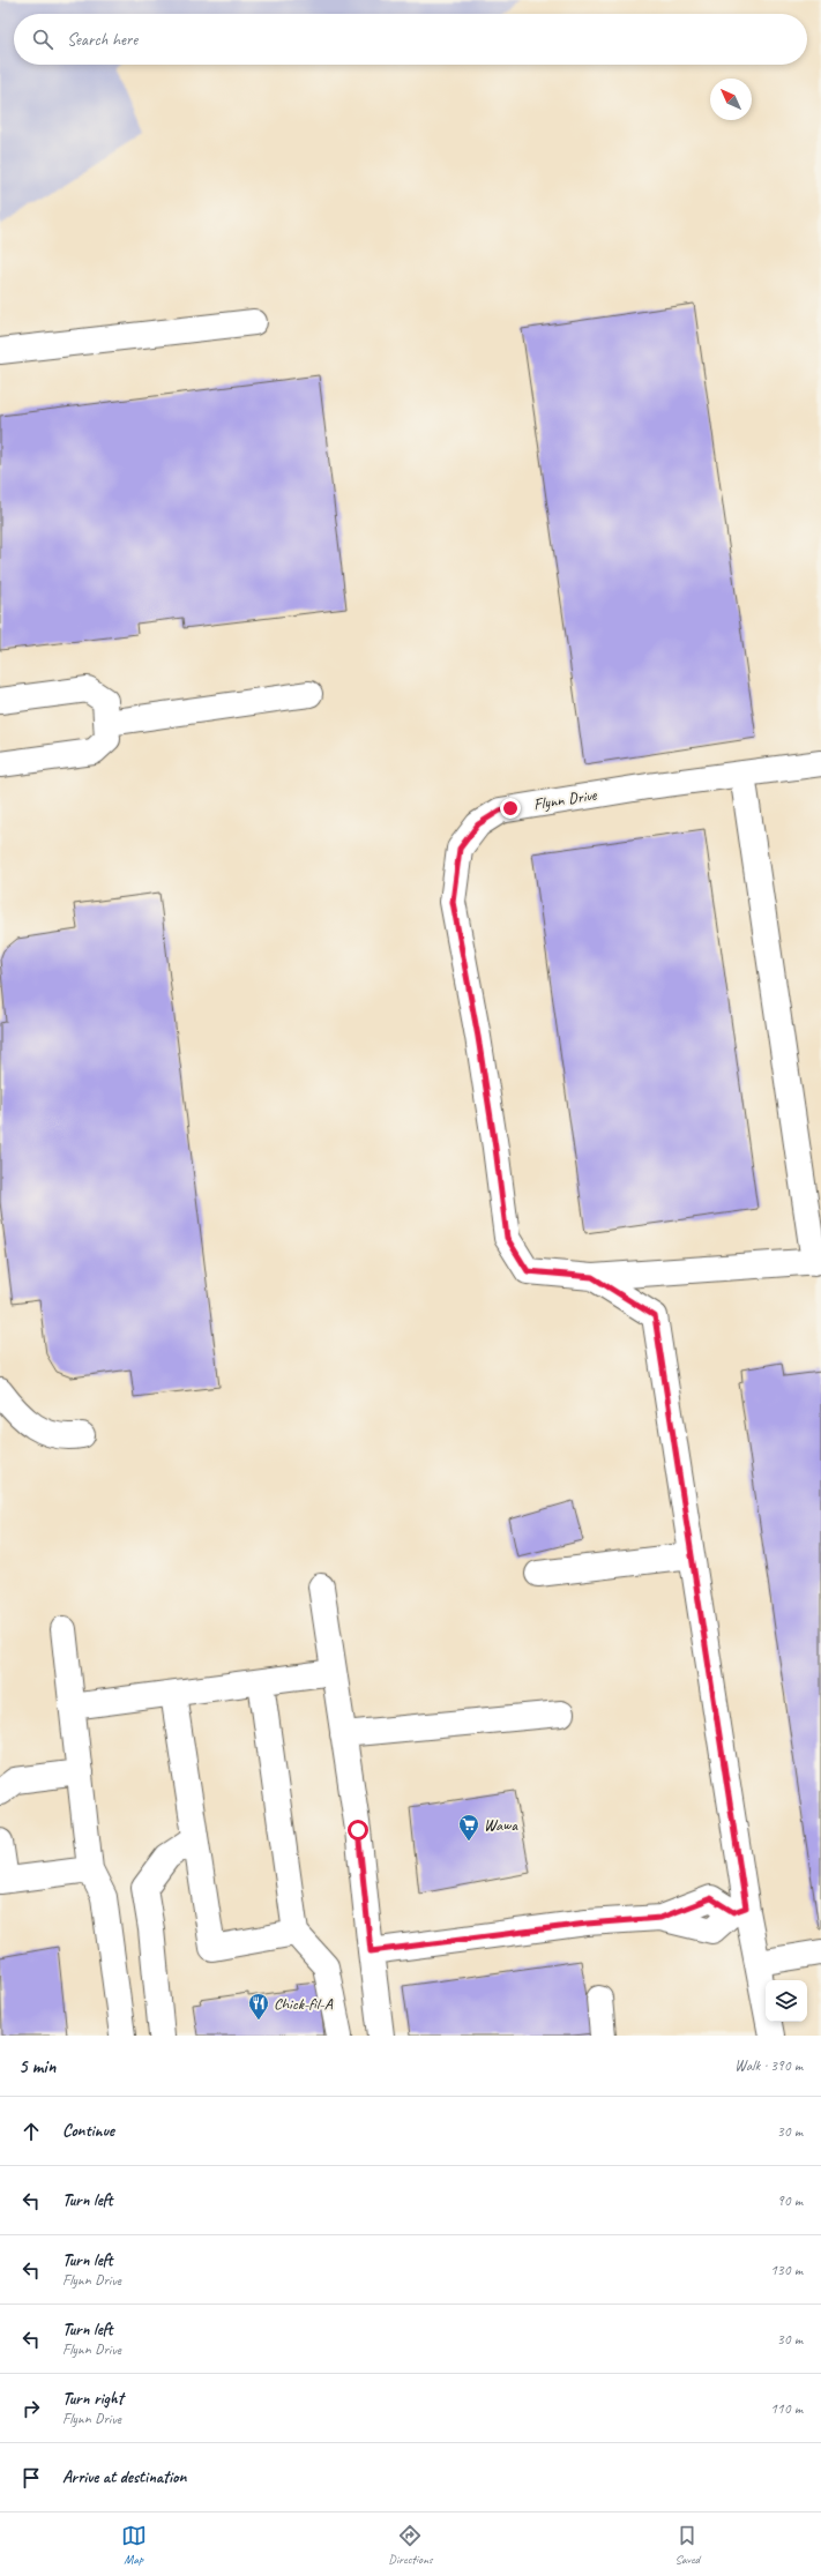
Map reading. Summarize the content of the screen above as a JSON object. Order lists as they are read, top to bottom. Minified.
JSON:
{"streets":{"street":["Flynn Drive"]},"places":{"supermarket":["Wawa"],"restaurant":["Chick-fil-A"]},"north":"top left","page":{"search":"Search here","heading":["5 min","Walk · 390 m"],"list":[["Continue","30 m"],["Turn left","90 m"],["Turn left","Flynn Drive","130 m"],["Turn left","Flynn Drive","30 m"],["Turn right","Flynn Drive","110 m"],"Arrive at destination"],"nav":["Map","Directions","Saved"]}}
